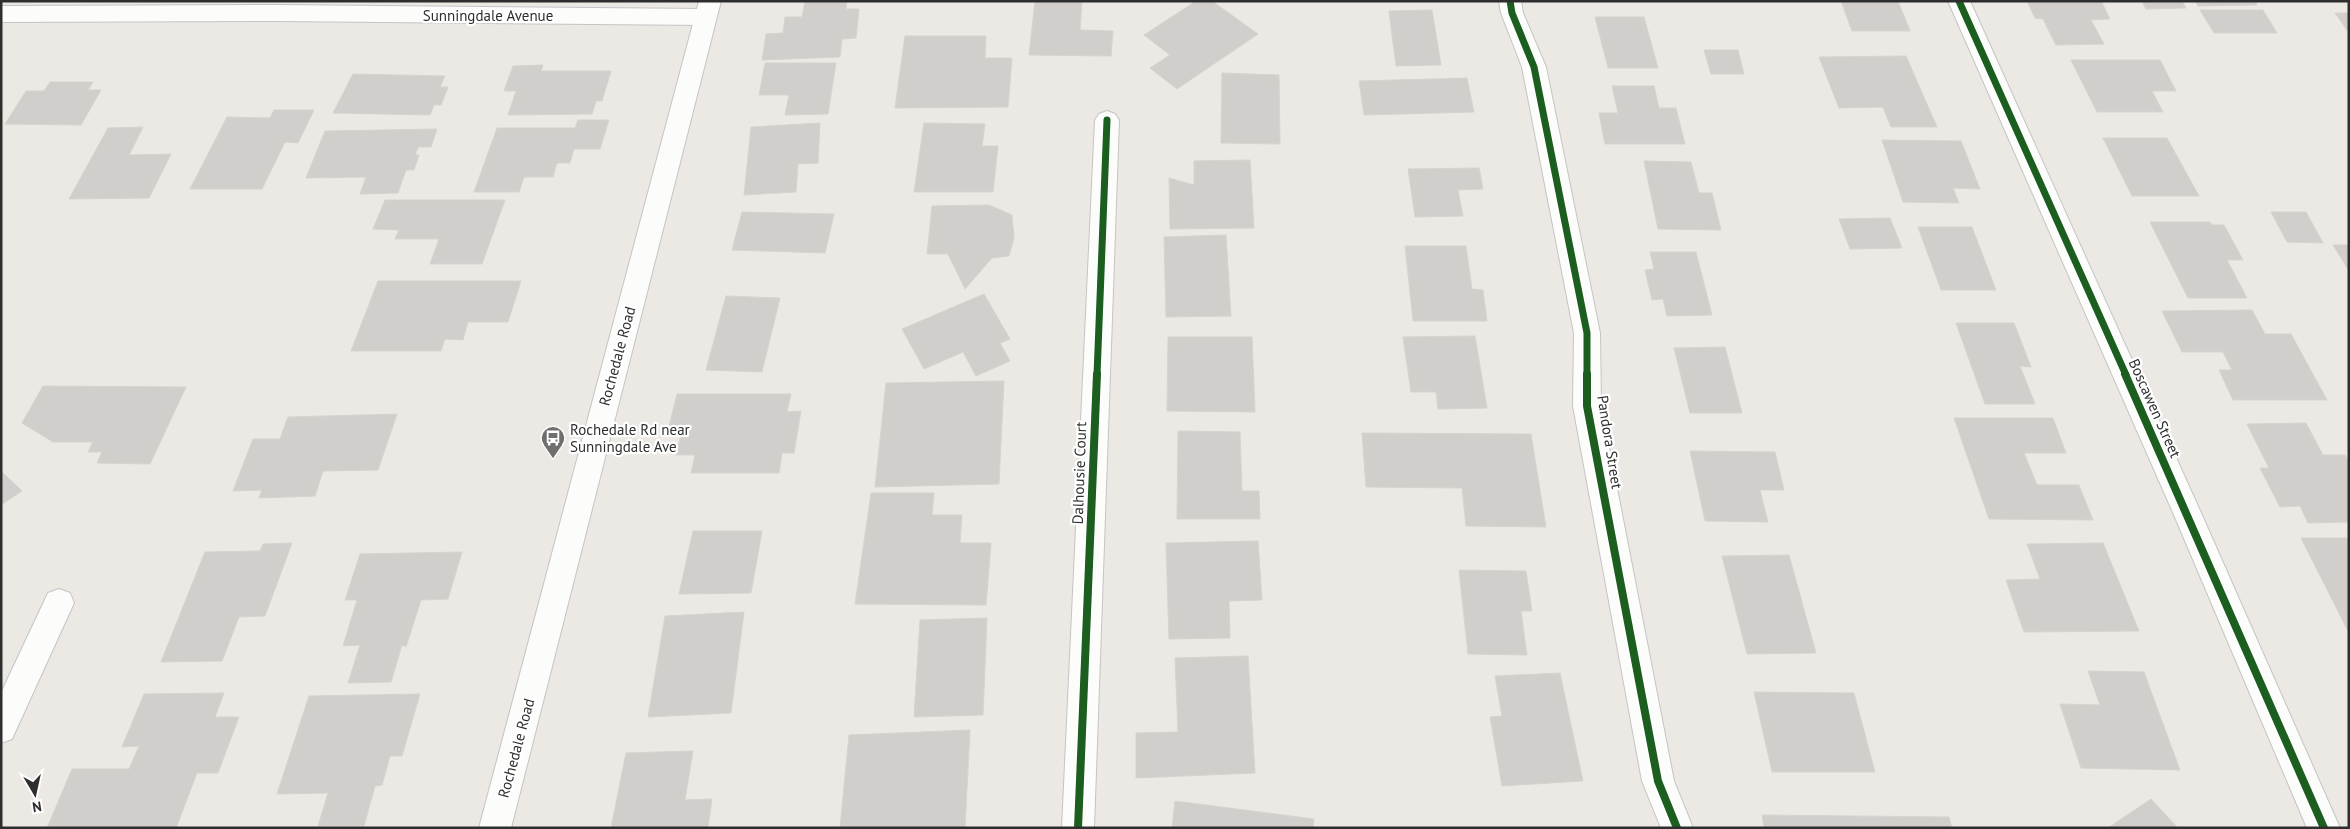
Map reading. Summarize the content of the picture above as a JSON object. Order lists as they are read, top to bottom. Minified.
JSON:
{"streets":{"street":["Sunningdale Avenue","Rochedale Road","Boscawen Street","Pandora Street","Dalhousie Court"]},"crossings":[["Sunningdale Avenue","Rochedale Road"]],"places":{"bus stop":["Rochedale Rd near Sunningdale Ave"]},"north":"bottom"}
